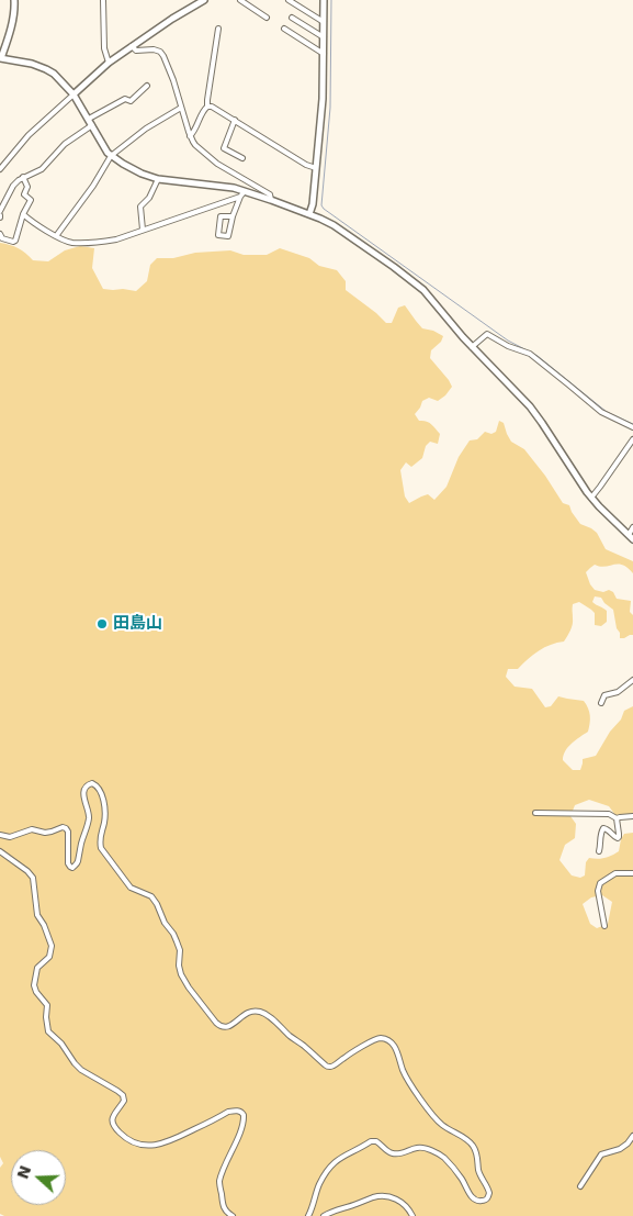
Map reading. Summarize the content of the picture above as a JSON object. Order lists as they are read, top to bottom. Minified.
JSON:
{"places":["田島山"],"north":"left"}
